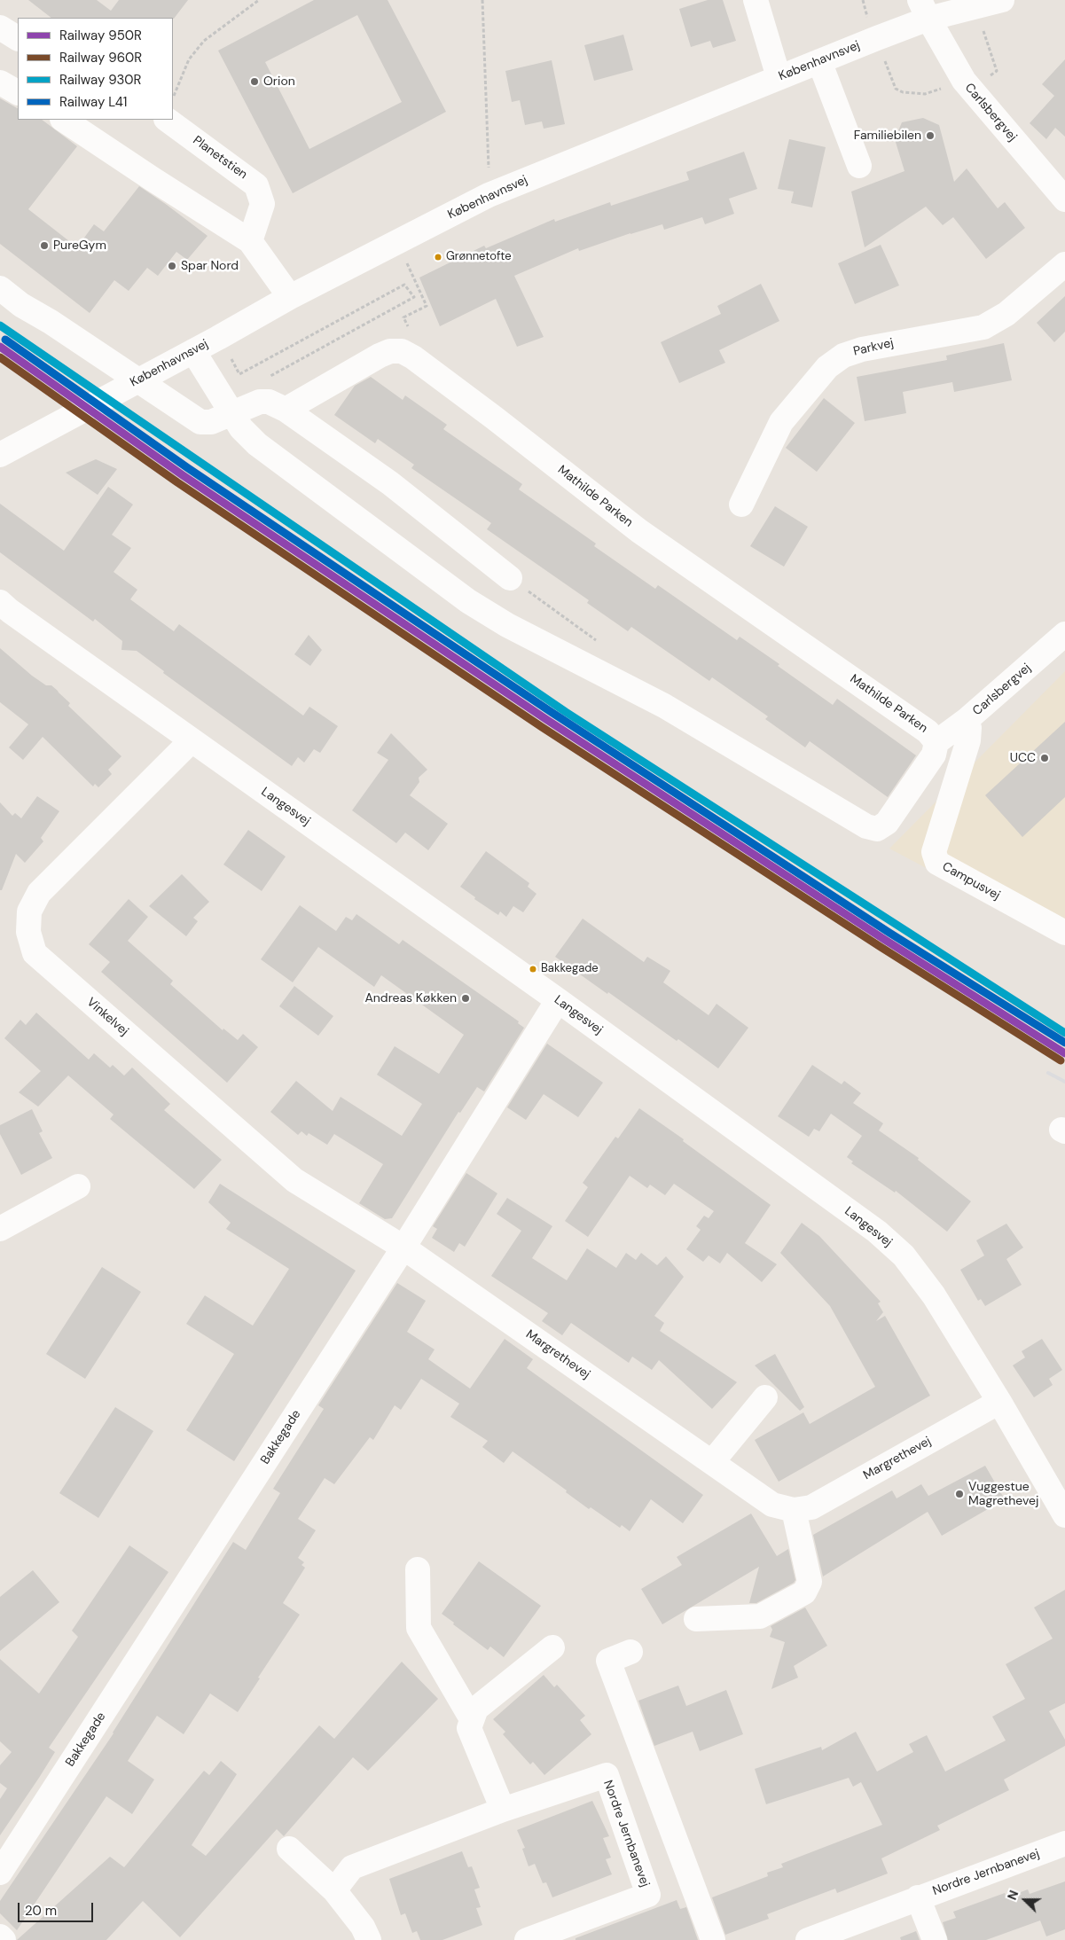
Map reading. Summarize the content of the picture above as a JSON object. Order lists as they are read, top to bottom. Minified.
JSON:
{"streets":{"street":["Københavnsvej","Carlsbergvej","Planetstien","Parkvej","Mathilde Parken","Langesvej","Campusvej","Vinkelvej","Margrethevej","Bakkegade","Nordre Jernbanevej"]},"crossings":[["Københavnsvej","Carlsbergvej"],["Københavnsvej","Mathilde Parken"],["Carlsbergvej","Mathilde Parken"],["Carlsbergvej","Campusvej"],["Langesvej","Vinkelvej"],["Langesvej","Margrethevej"],["Langesvej","Bakkegade"],["Vinkelvej","Margrethevej"],["Vinkelvej","Bakkegade"],["Margrethevej","Bakkegade"]],"places":["Orion","Familiebilen","PureGym","Grønnetofte","Spar Nord","UCC","Bakkegade","Andreas Køkken","Vuggestue Magrethevej"],"lines":["rail line 930R","rail line L41","rail line 950R","rail line 960R"],"legend":["Railway 950R","Railway 960R","Railway 930R","Railway L41"],"scale_bar":"20 m","north":"left"}
